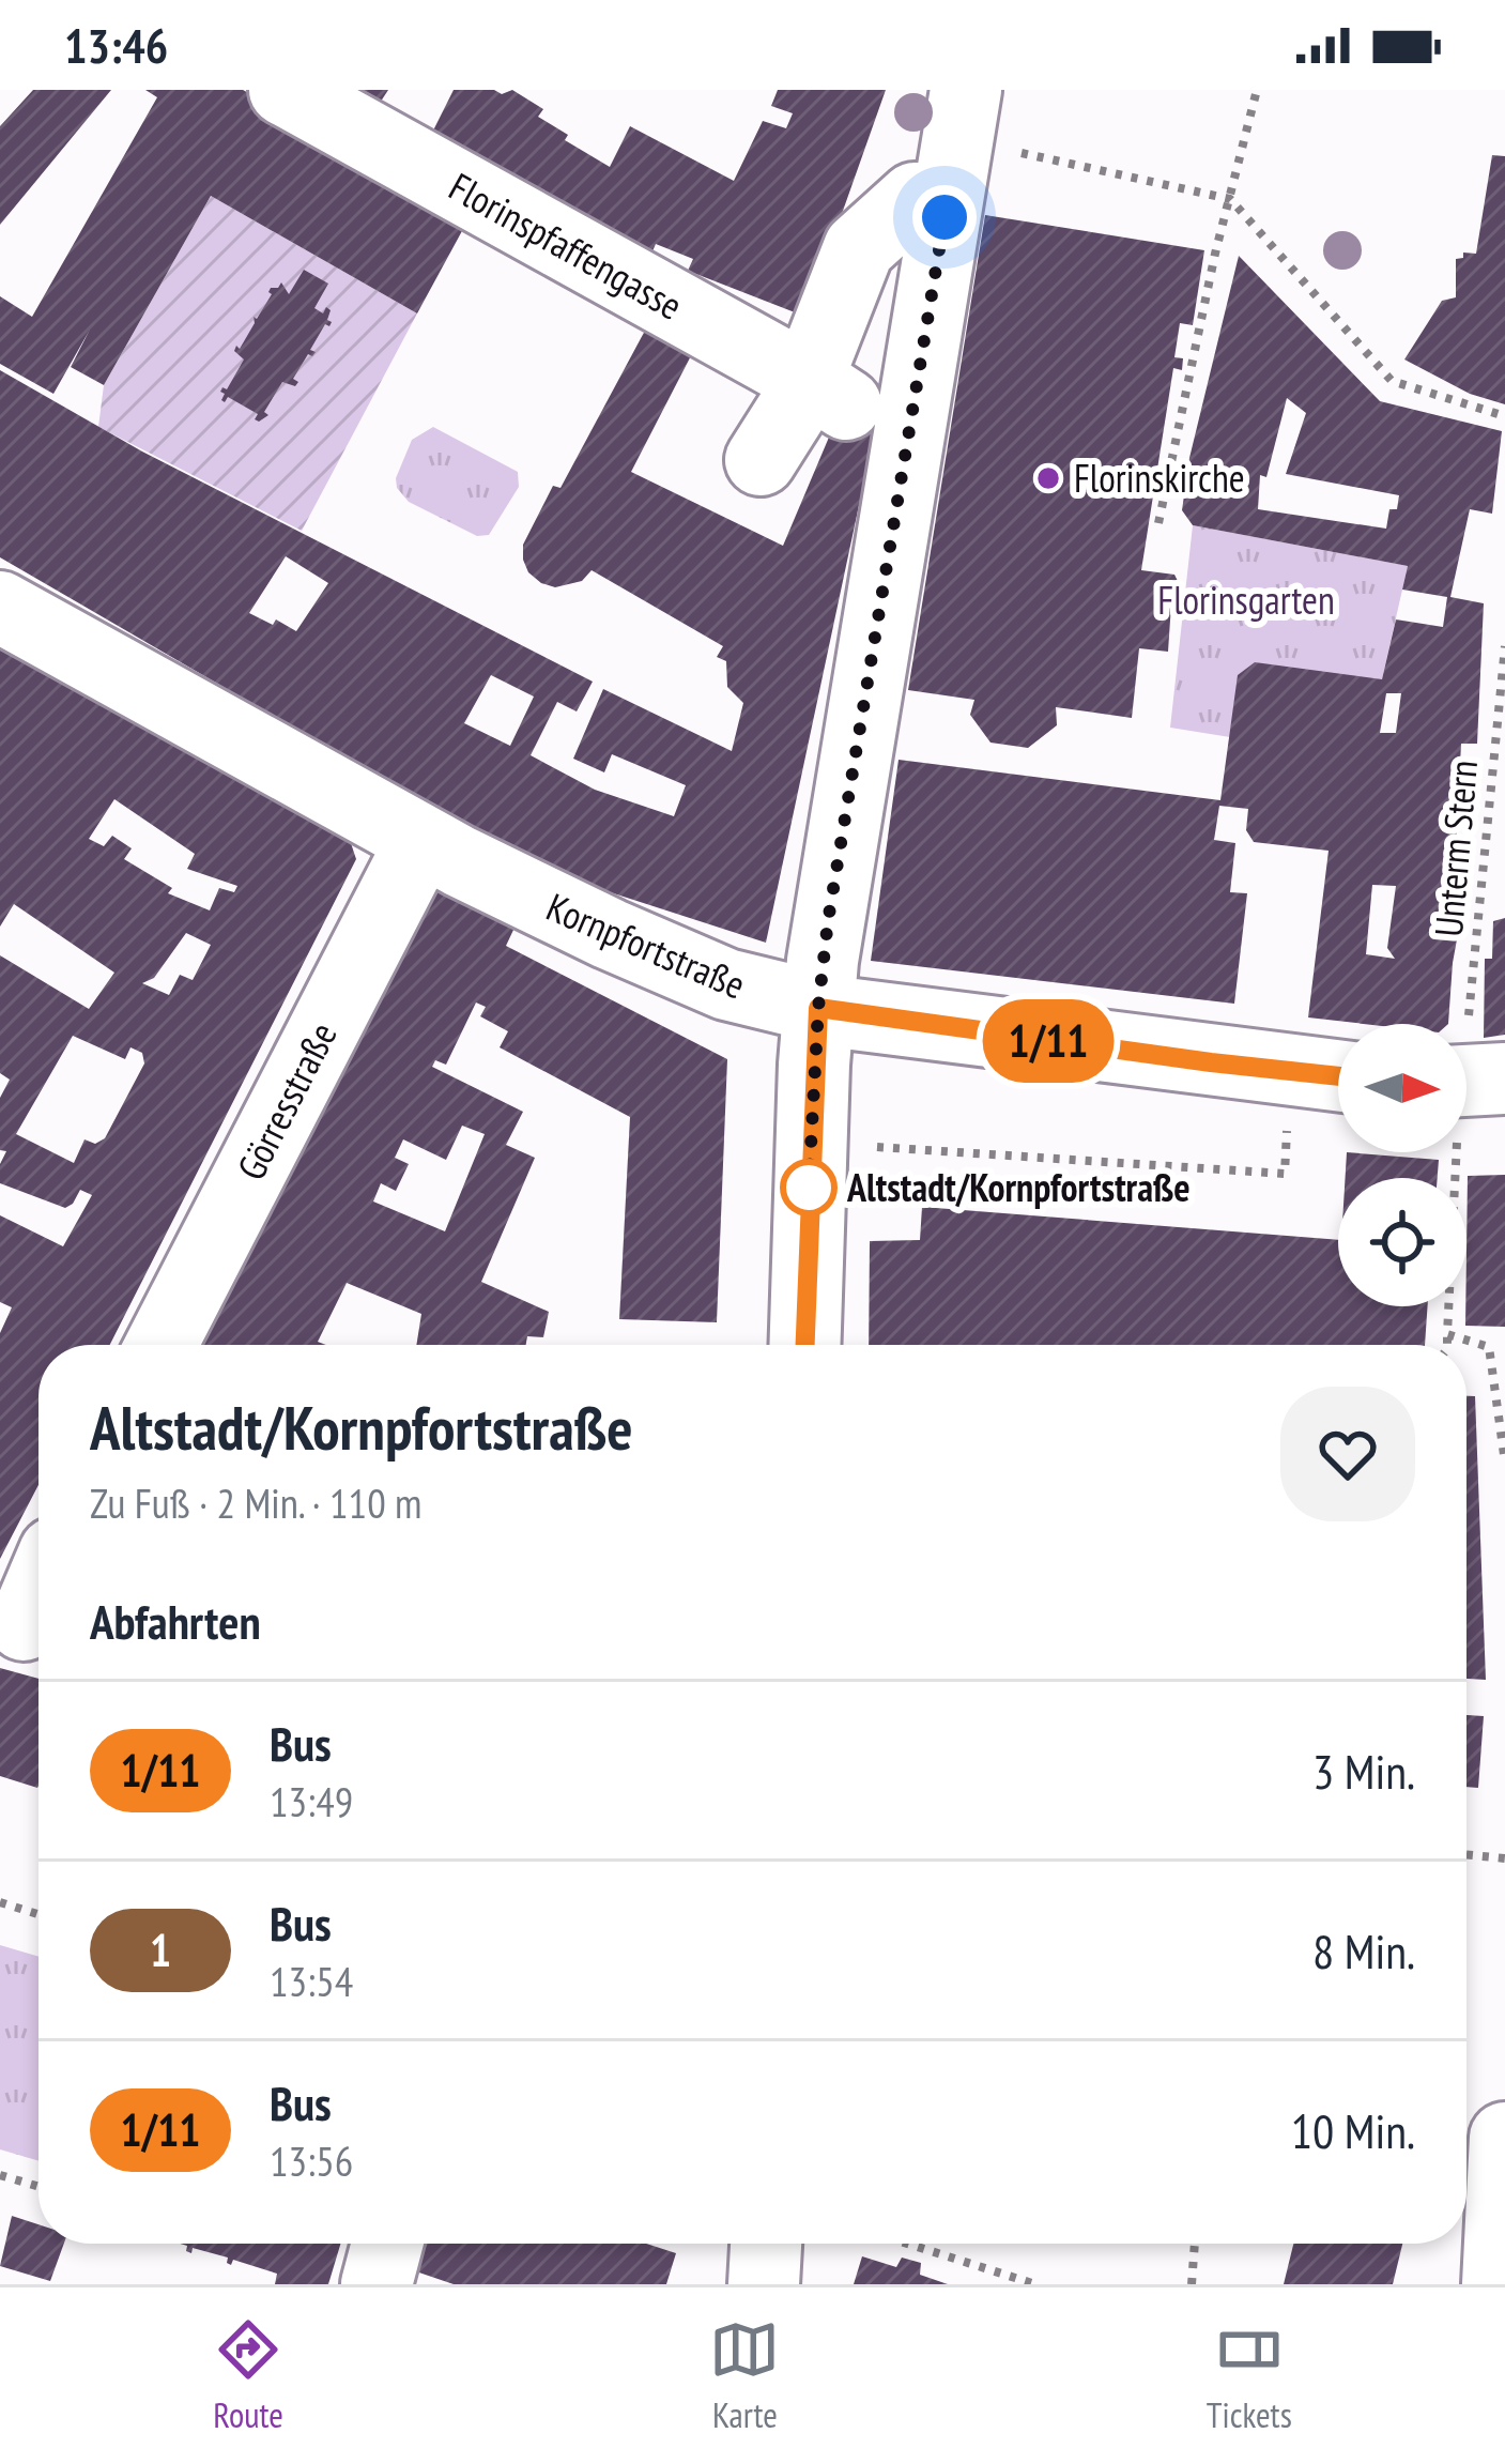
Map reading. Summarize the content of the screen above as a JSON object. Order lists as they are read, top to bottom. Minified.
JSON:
{"streets":{"street":["Florinspfaffengasse","Kornpfortstraße","Görresstraße"],"path":["Unterm Stern"]},"crossings":[["Kornpfortstraße","Görresstraße"]],"parks":["Florinsgarten"],"places":["Florinskirche","Altstadt/Kornpfortstraße"],"lines":["bus line 1/11"],"north":"right","page":{"status":"13:46","on_map":"1/11","heading":[["Altstadt/Kornpfortstraße","Zu Fuß · 2 Min. · 110 m"],"Abfahrten"],"list":[{"mark":"1/11","name":"Bus","note":"13:49","value":"3 Min."},{"mark":"1","name":"Bus","note":"13:54","value":"8 Min."},{"mark":"1/11","name":"Bus","note":"13:56","value":"10 Min."}],"tabs":["Route","Karte","Tickets"]}}
